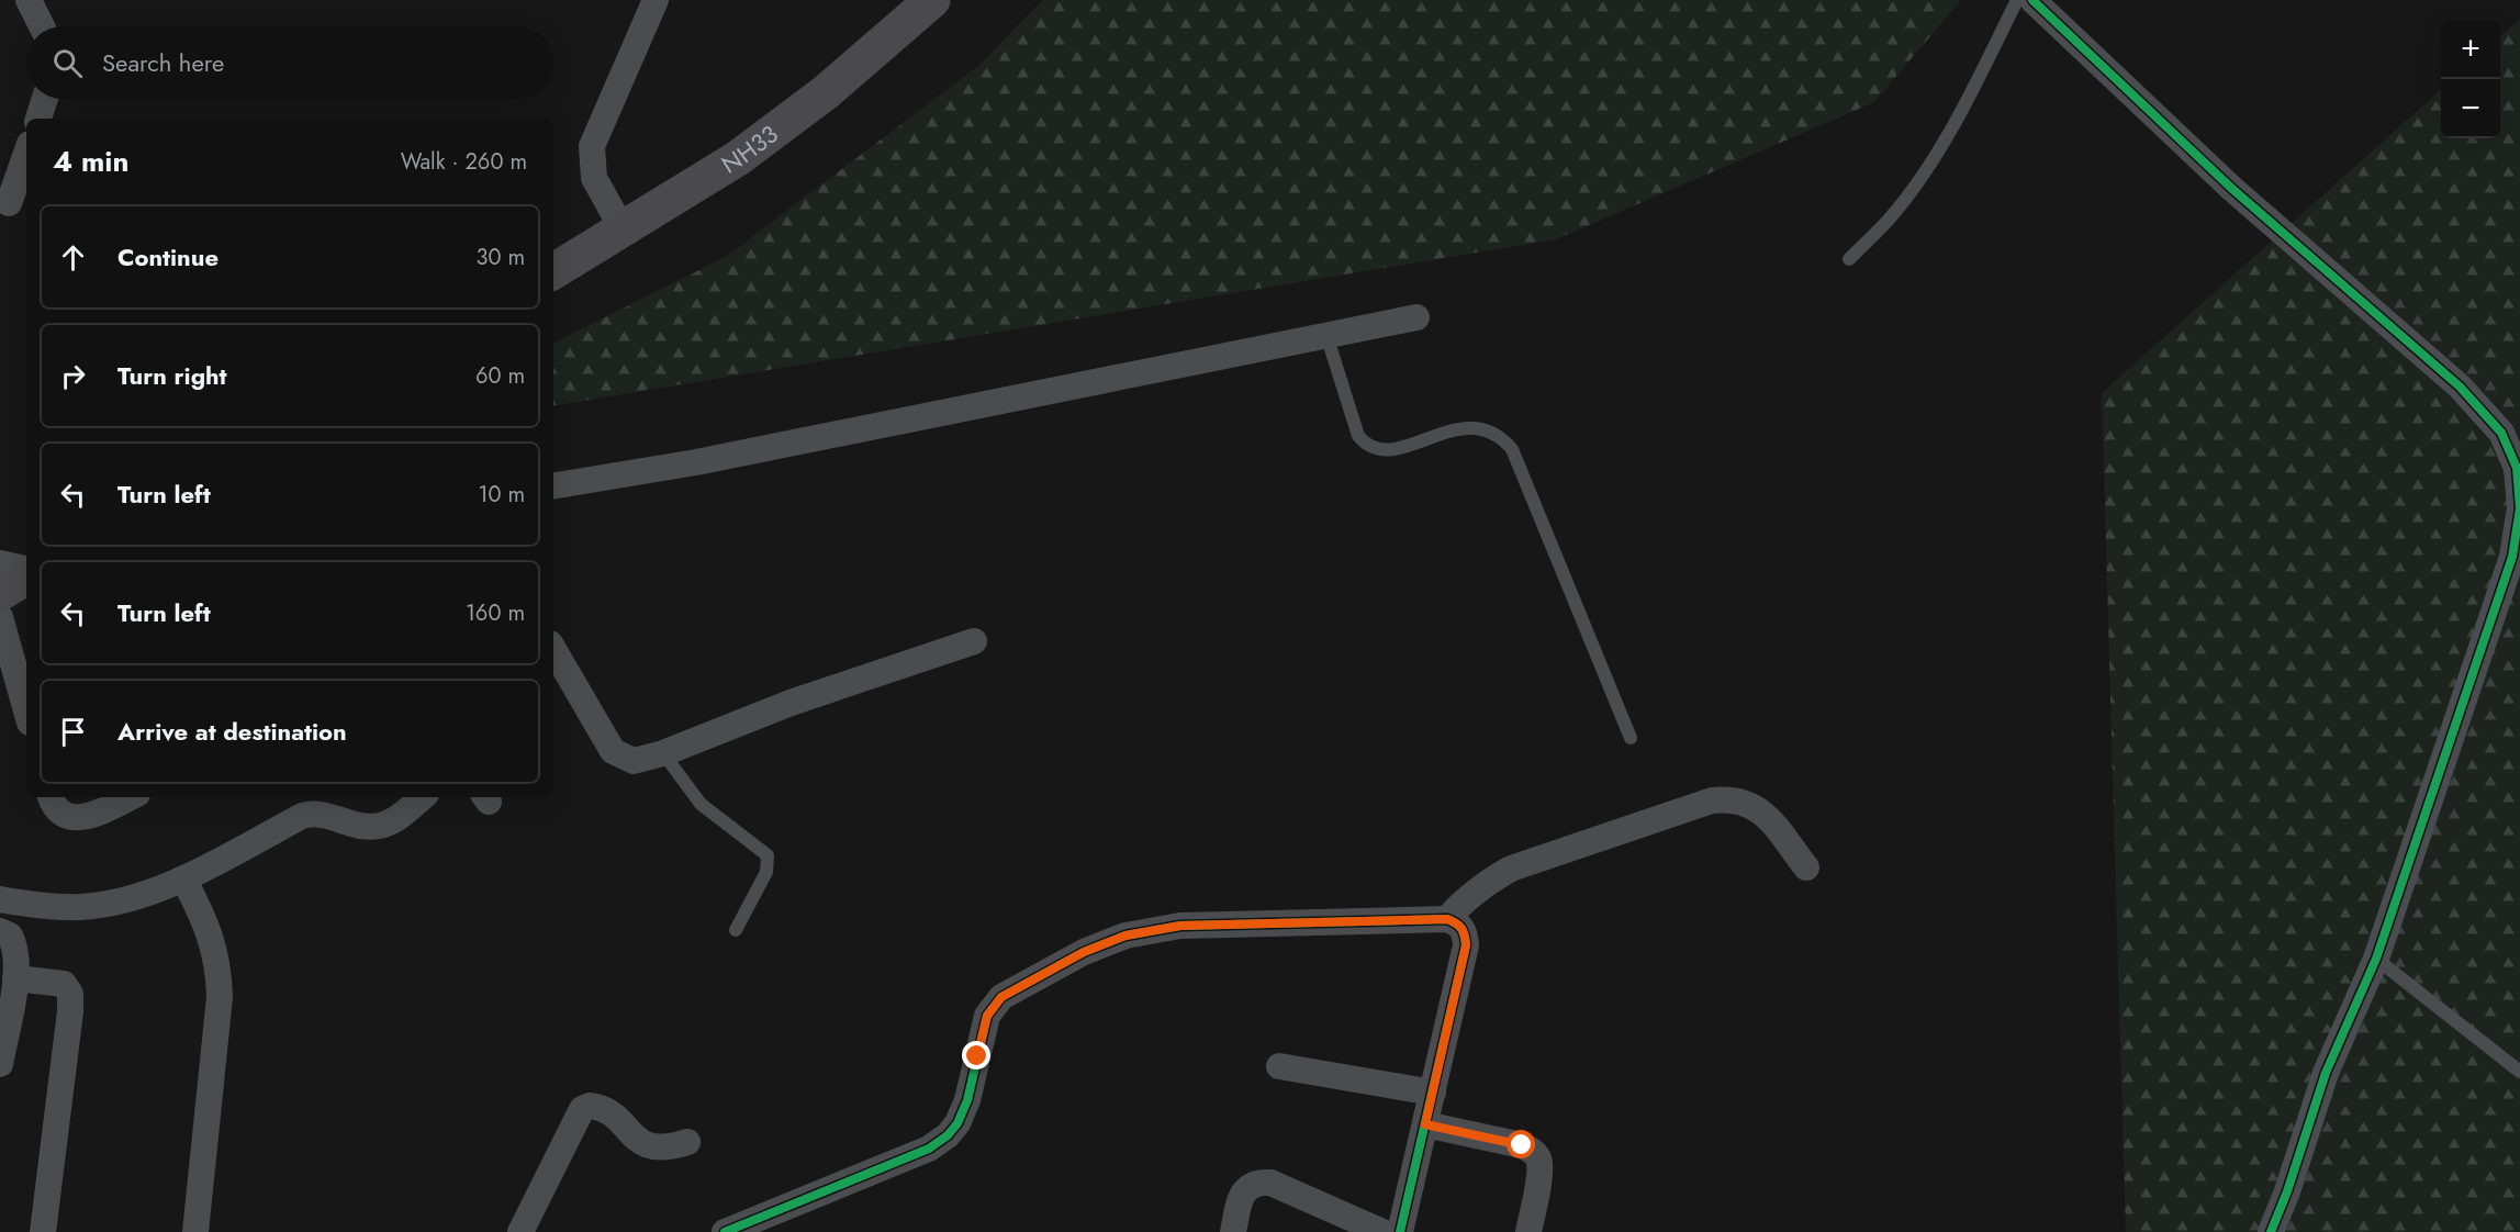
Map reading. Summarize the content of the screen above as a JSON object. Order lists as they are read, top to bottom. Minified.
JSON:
{"streets":{"main road":["NH33"]},"page":{"map_buttons":["+","−"],"search":"Search here","heading":["4 min","Walk · 260 m"],"list":[["Continue","30 m"],["Turn right","60 m"],["Turn left","10 m"],["Turn left","160 m"],"Arrive at destination"]}}
